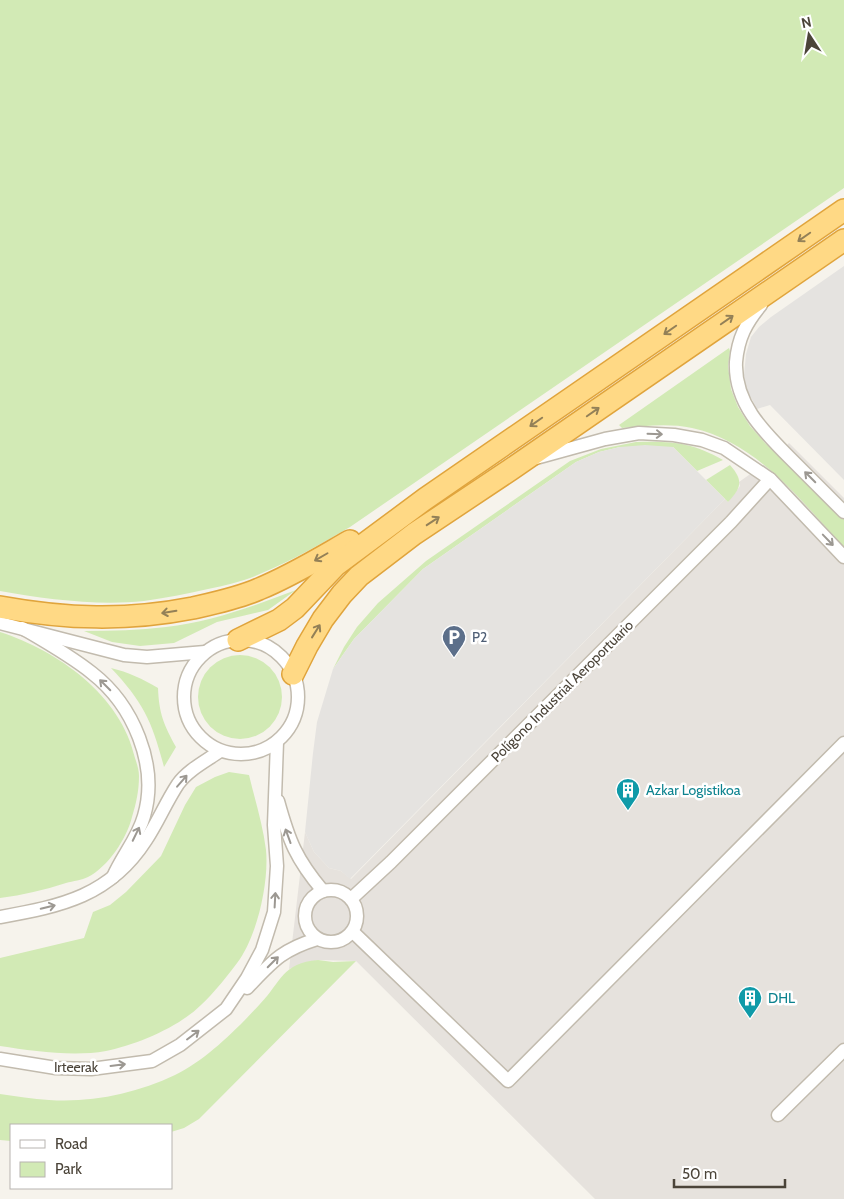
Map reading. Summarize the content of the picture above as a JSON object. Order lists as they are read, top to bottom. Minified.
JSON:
{"streets":{"street":["Polígono Industrial Aeroportuario","Irteerak"]},"one_way":["Irteerak"],"places":{"parking":["P2"],"building":["Azkar Logistikoa","DHL"]},"legend":["Road","Park"],"scale_bar":"50 m","north":"top"}
